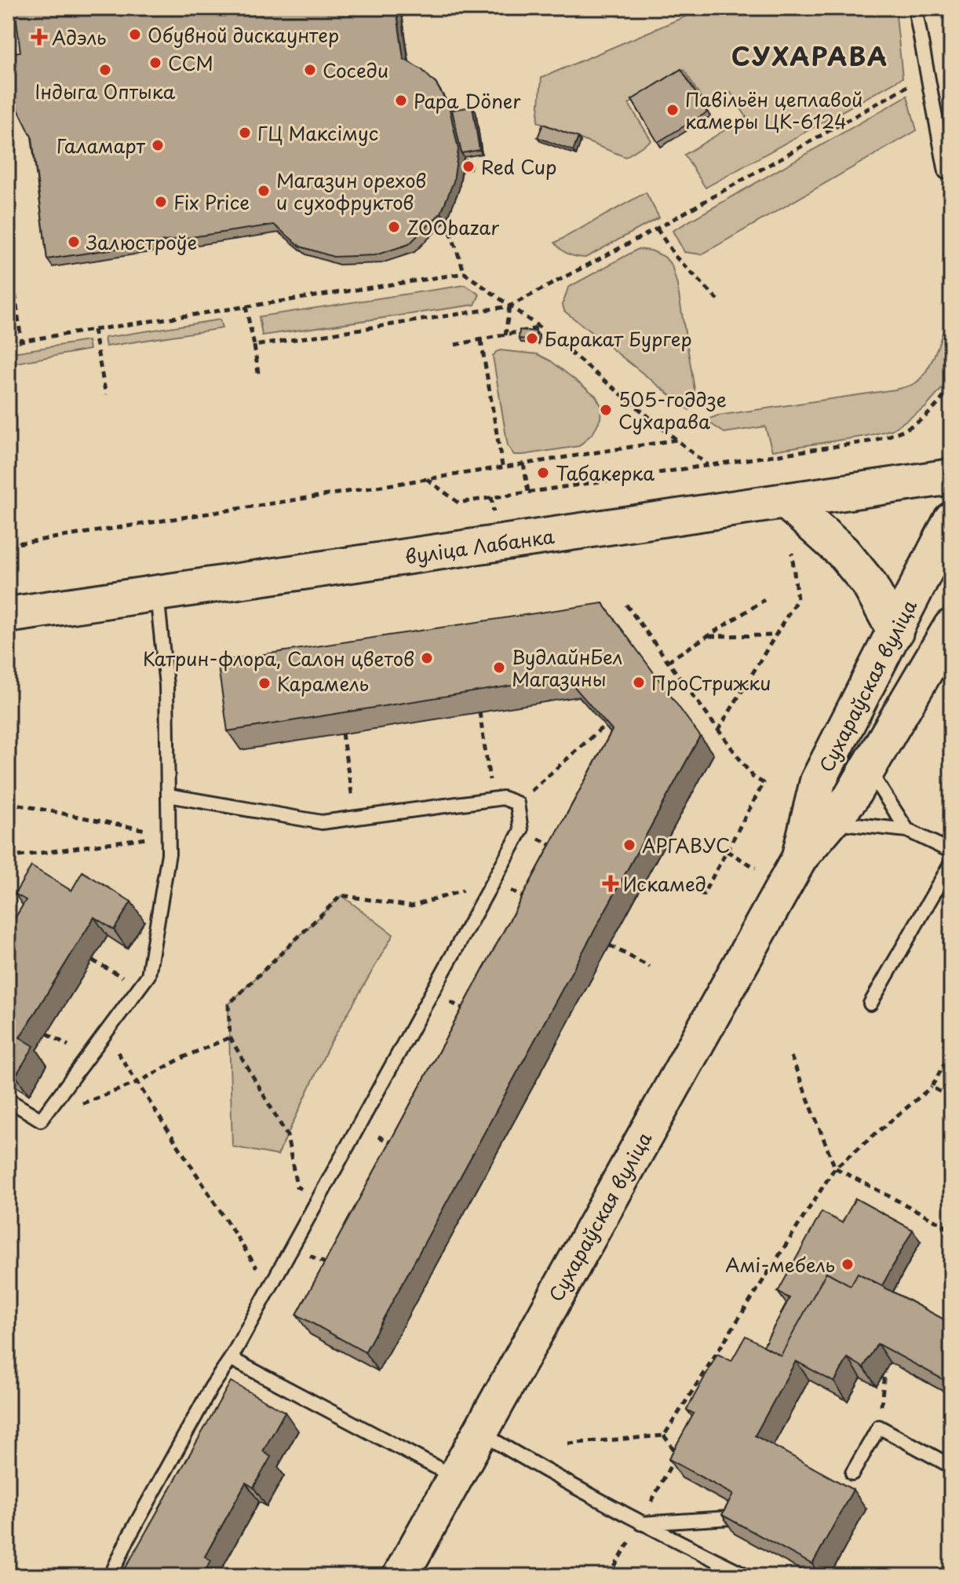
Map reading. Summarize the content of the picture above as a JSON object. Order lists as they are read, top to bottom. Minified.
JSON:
{"streets":{"main road":["вуліца Лабанка","Сухараўская вуліца"]},"districts":["СУХАРАВА"],"places":{"other":["Обувной дискаунтер","ССМ","Індыга Оптыка","Соседи","Papa Döner","Павільён цеплавой камеры ЦК-6124","ГЦ Максімус","Галамарт","Red Cup","Магазин орехов и сухофруктов","Fix Price","ZOObazar","Залюстроўе","Баракат Бургер","505-годдзе Сухарава","Табакерка","Катрин-флора, Салон цветов","ВудлайнБел Магазины","ПроСтрижки","Карамель","АРГАВУС","Амі-мебель"],"health":["Адэль","Искамед"]}}
